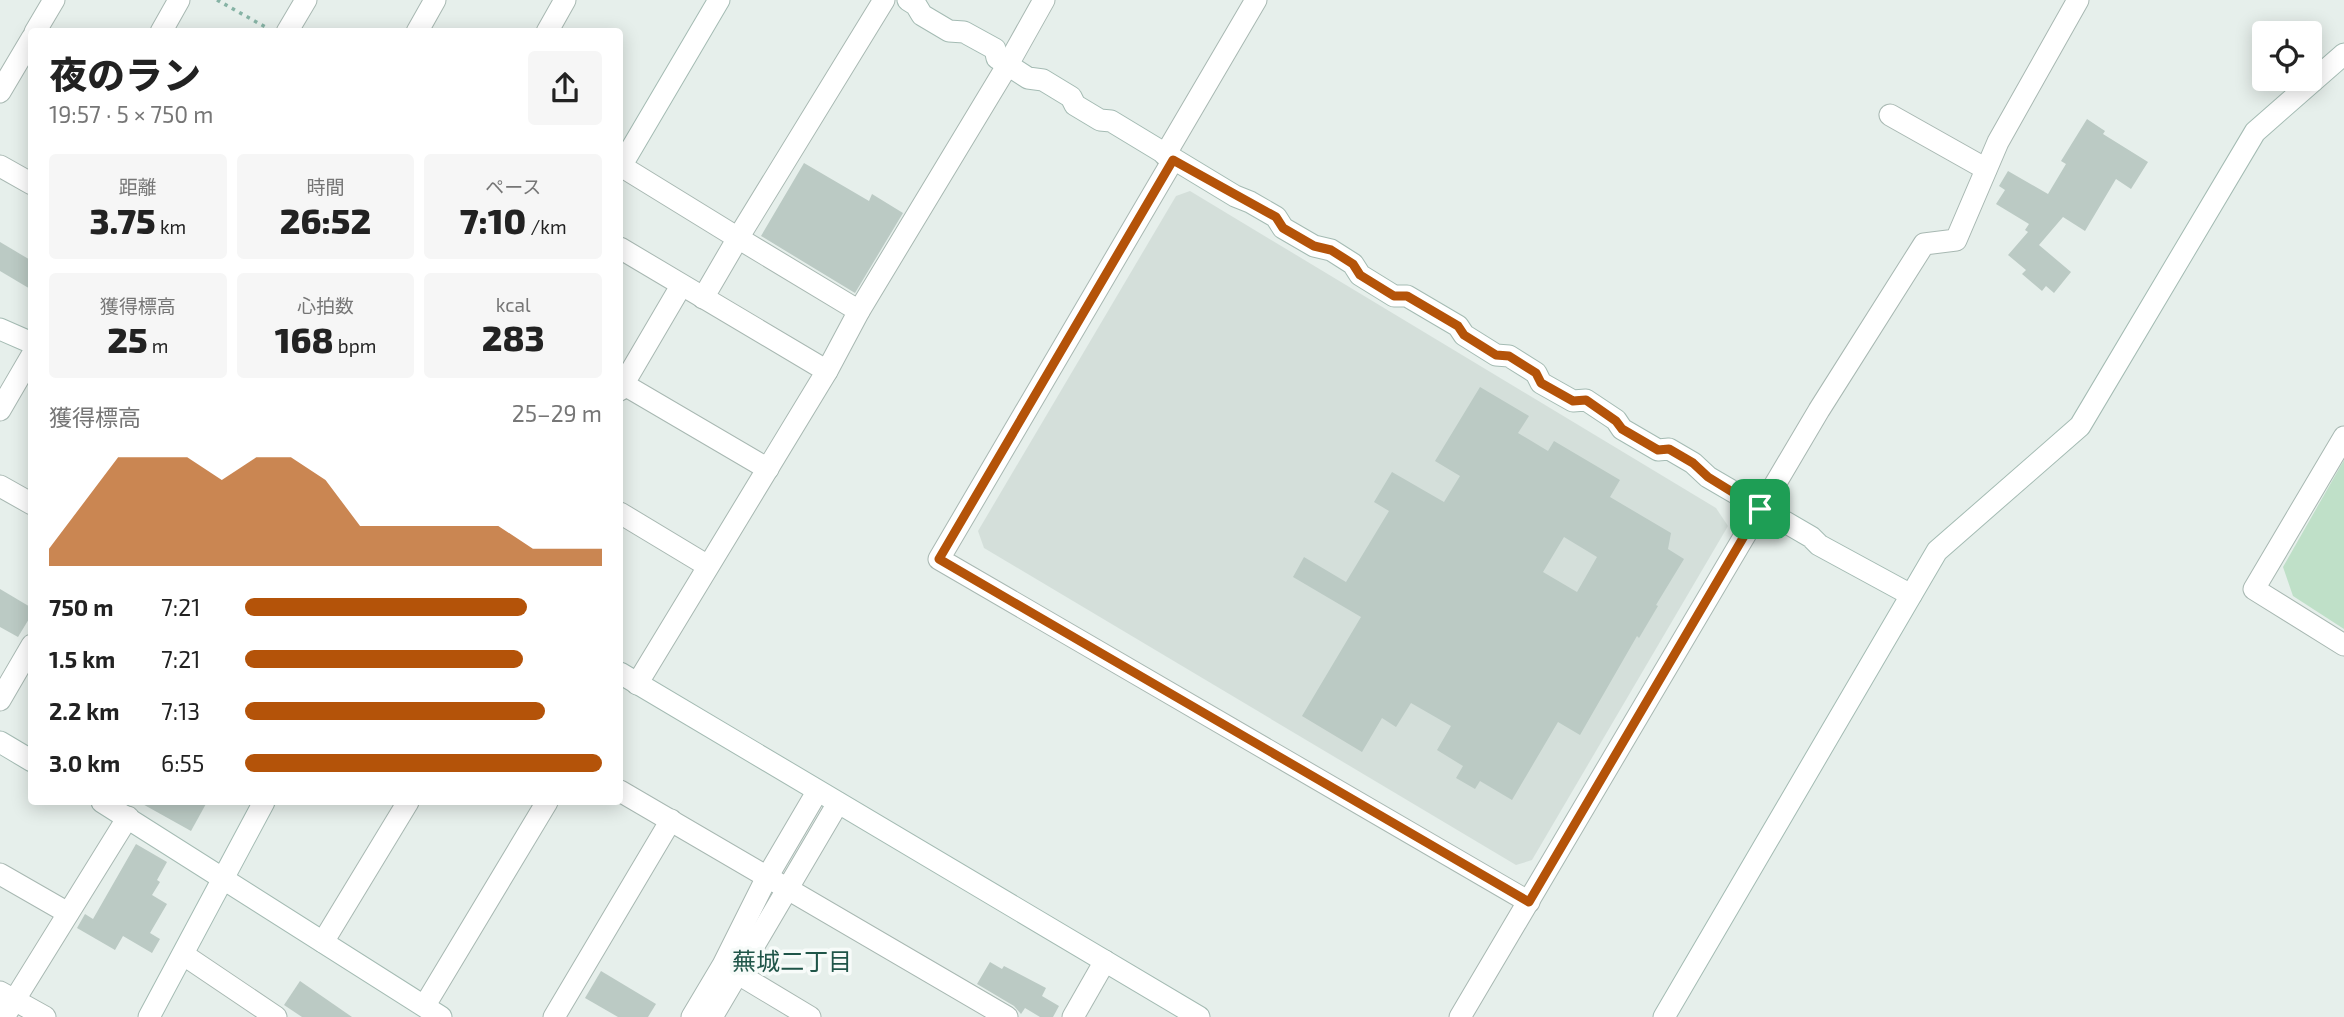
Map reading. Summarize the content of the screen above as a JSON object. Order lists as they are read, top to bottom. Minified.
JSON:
{"districts":["蕪城二丁目"],"page":{"heading":["夜のラン","19:57 · 5 × 750 m"],"stats":[["距離","3.75 km"],["時間","26:52"],["ペース","7:10 /km"],["獲得標高","25 m"],["心拍数","168 bpm"],["kcal","283"]],"chart":["獲得標高","25–29 m"],"list":[{"name":"750 m","note":"7:21"},{"name":"1.5 km","note":"7:21"},{"name":"2.2 km","note":"7:13"},{"name":"3.0 km","note":"6:55"}]}}
